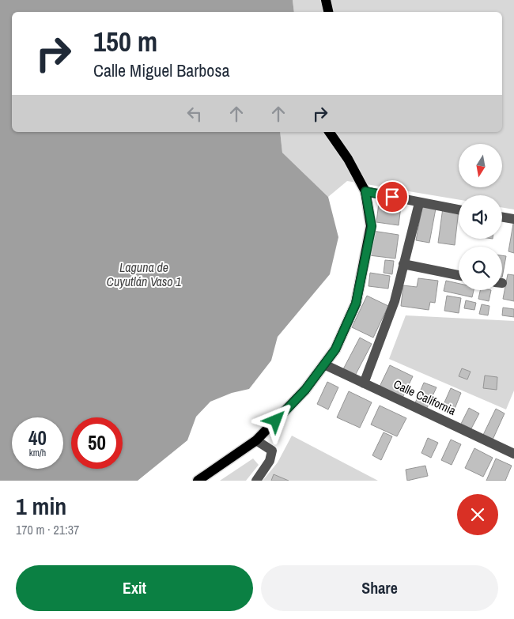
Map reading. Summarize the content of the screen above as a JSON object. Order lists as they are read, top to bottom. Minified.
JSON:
{"streets":{"street":["Calle California"]},"water":["Laguna de Cuyutlán Vaso 1"],"north":"bottom","page":{"turn":["150 m","Calle Miguel Barbosa"],"speed":"40 km/h","limit":"50","heading":["1 min","170 m · 21:37"],"buttons":["Exit","Share"]}}
